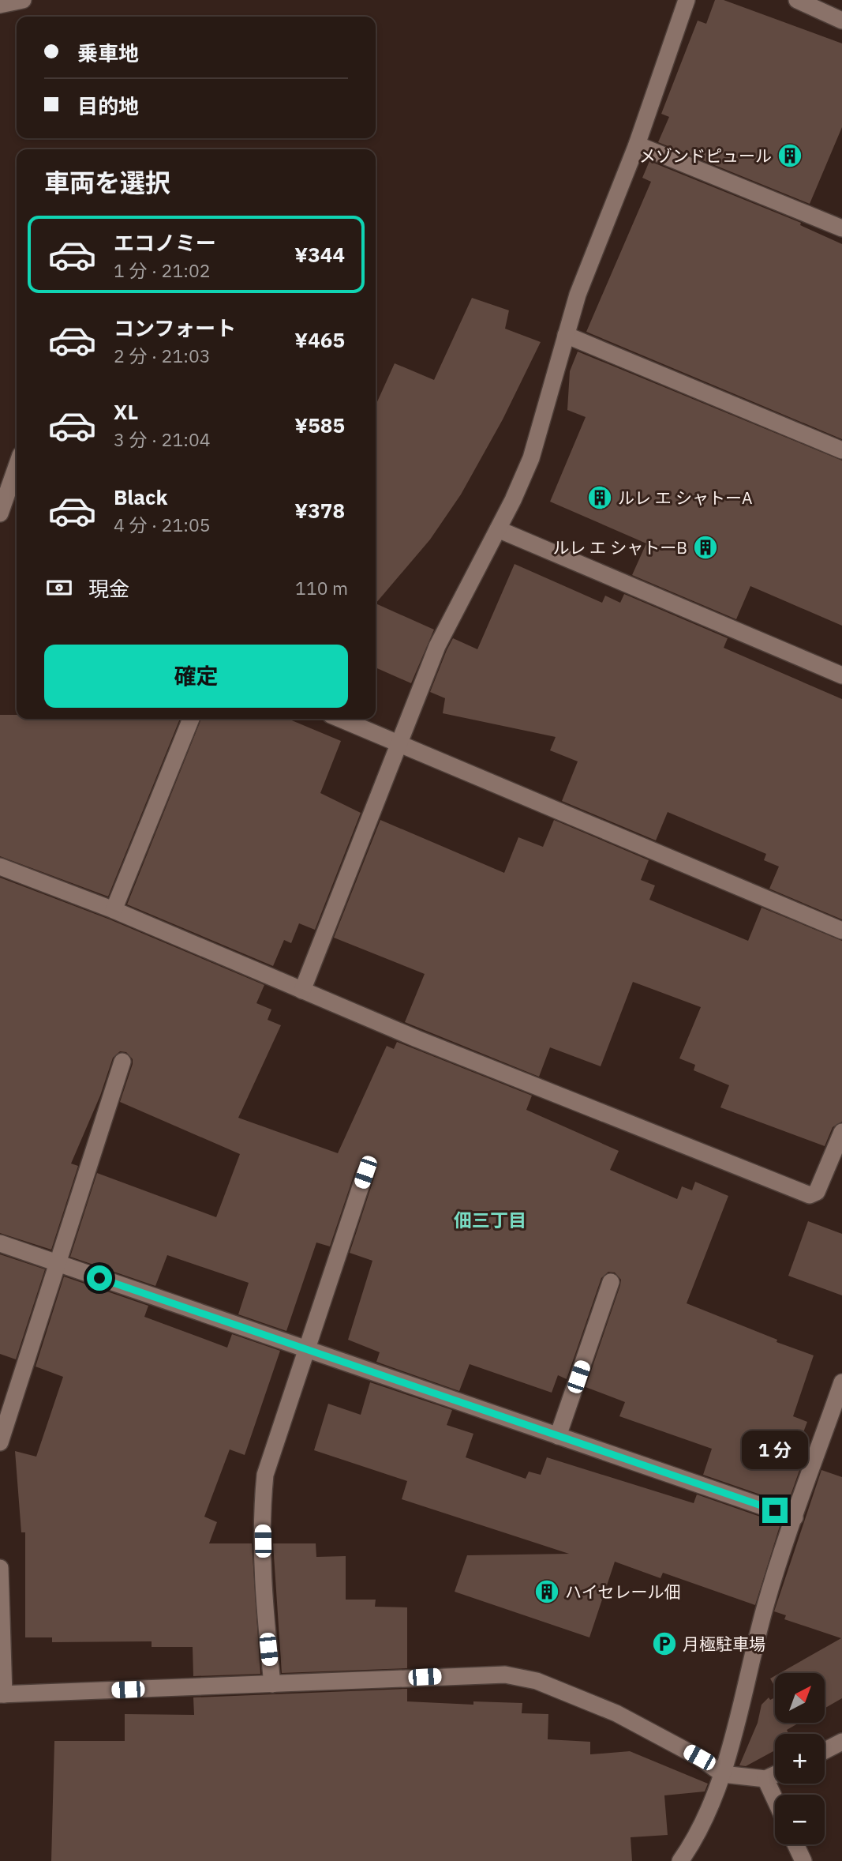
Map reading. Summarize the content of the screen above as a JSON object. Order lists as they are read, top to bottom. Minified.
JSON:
{"districts":["佃三丁目"],"places":{"building":["メゾンドピュール","ルレ エ シャトーA","ルレ エ シャトーB","ハイセレール佃"],"parking":["月極駐車場"]},"north":"top right","page":{"banner":["乗車地","目的地"],"heading":"車両を選択","list":[{"name":"エコノミー","note":"1 分 · 21:02","value":"¥344"},{"name":"コンフォート","note":"2 分 · 21:03","value":"¥465"},{"name":"XL","note":"3 分 · 21:04","value":"¥585"},{"name":"Black","note":"4 分 · 21:05","value":"¥378"}],"pay":["現金","110 m"],"buttons":"確定","bubble":"1 分","map_buttons":["+","−"]}}
